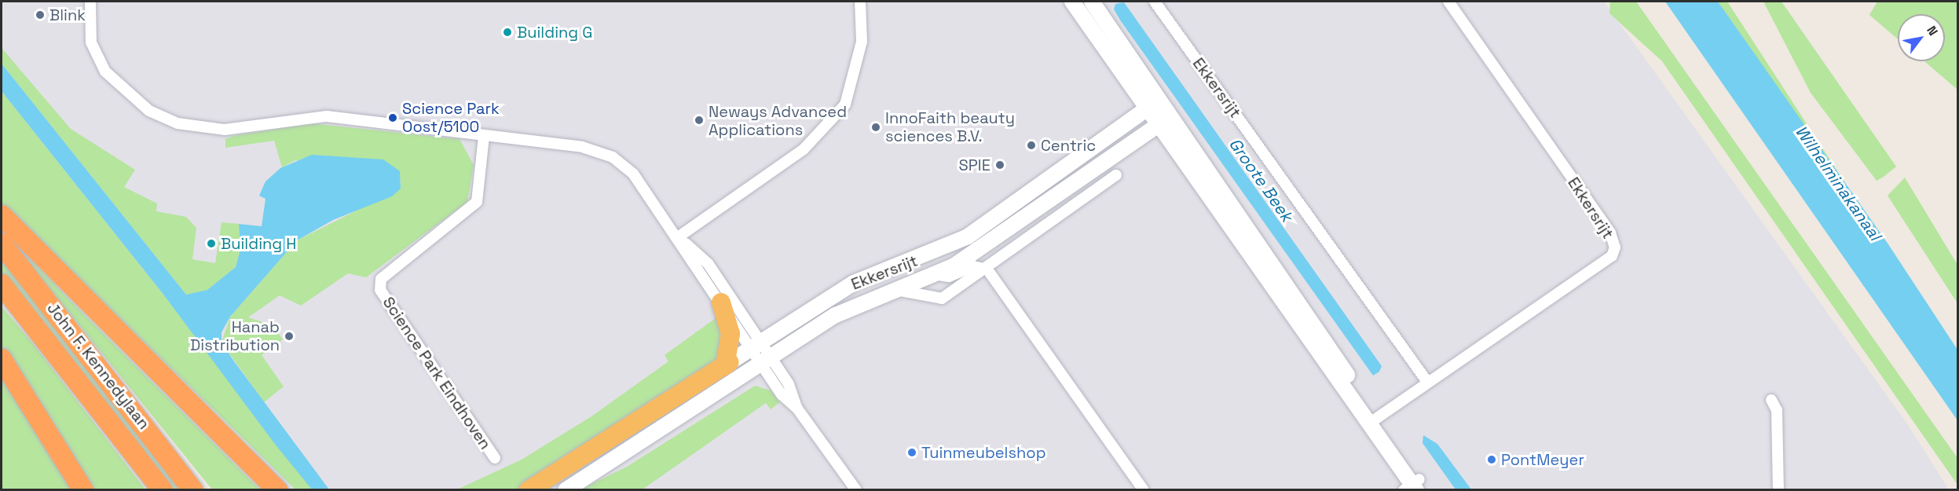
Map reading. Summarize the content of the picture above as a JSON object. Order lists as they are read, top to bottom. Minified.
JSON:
{"streets":{"highway":["Ekkersrijt","John F. Kennedylaan"],"street":["Science Park Eindhoven"]},"water":["Groote Beek","Wilhelminakanaal"],"places":["Blink","Building G","Science Park Oost/5100","Neways Advanced Applications","InnoFaith beauty sciences B.V.","Centric","SPIE","Building H","Hanab Distribution","Tuinmeubelshop","PontMeyer"],"north":"top right"}
